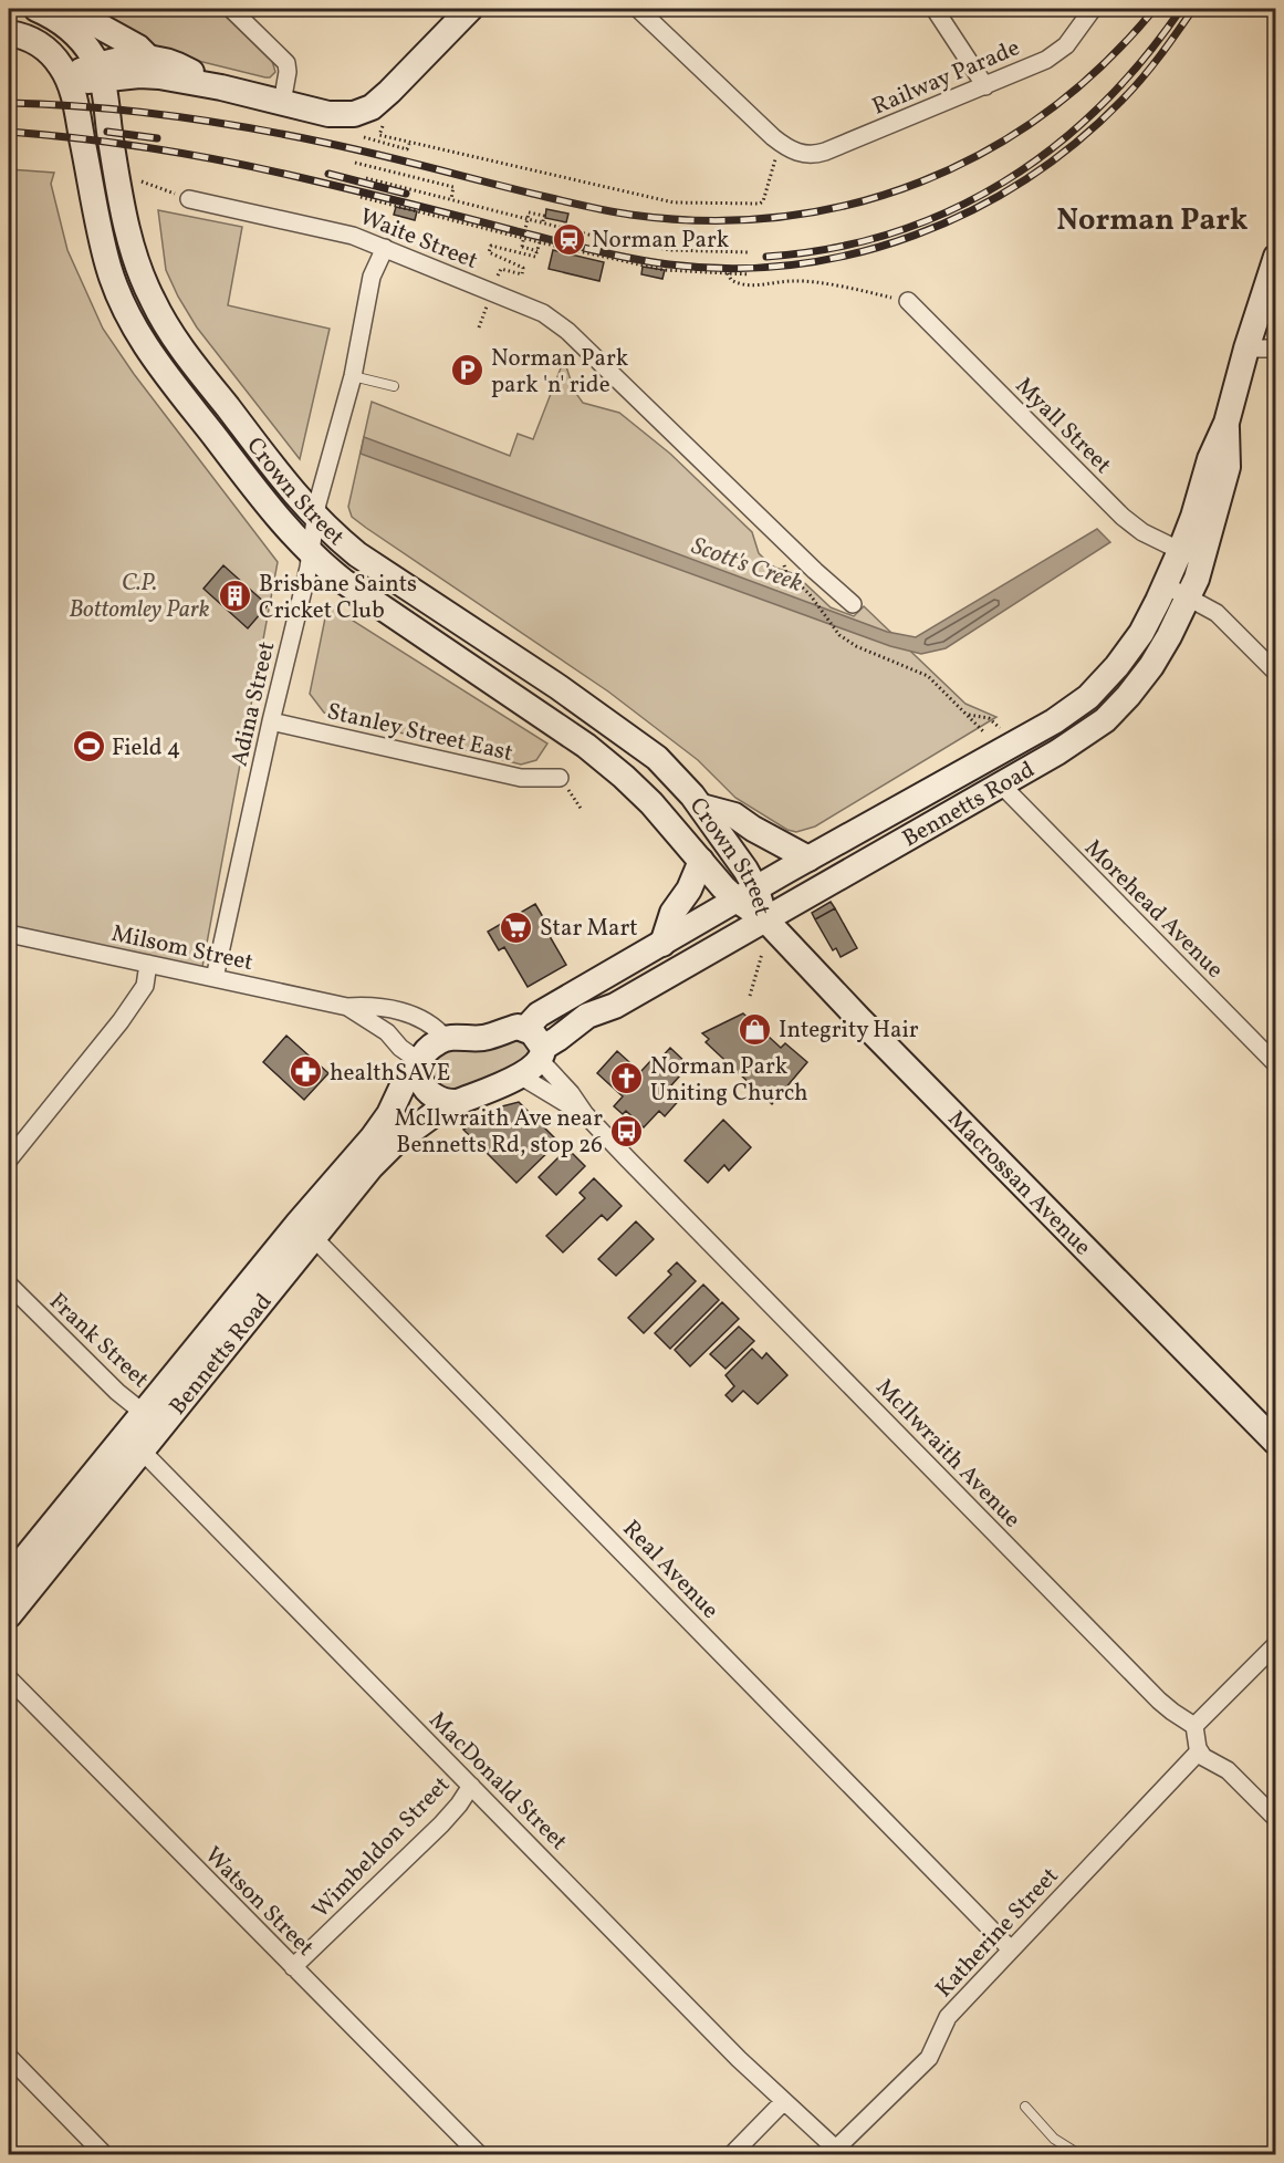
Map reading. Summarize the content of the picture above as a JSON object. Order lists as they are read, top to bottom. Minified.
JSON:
{"streets":{"main road":["Crown Street","Bennetts Road","Macrossan Avenue"],"street":["Railway Parade","Waite Street","Myall Street","Adina Street","Stanley Street East","Morehead Avenue","Milsom Street","Frank Street","McIlwraith Avenue","Real Avenue","MacDonald Street","Wimbeldon Street","Watson Street","Katherine Street"]},"crossings":[["Waite Street","Adina Street"],["Myall Street","Bennetts Road"],["Crown Street","Adina Street"],["Crown Street","Bennetts Road"],["Crown Street","Macrossan Avenue"],["Adina Street","Stanley Street East"],["Adina Street","Milsom Street"],["Bennetts Road","Morehead Avenue"],["Bennetts Road","Milsom Street"],["Bennetts Road","Macrossan Avenue"],["Bennetts Road","Frank Street"],["Bennetts Road","McIlwraith Avenue"],["Bennetts Road","Real Avenue"],["Bennetts Road","MacDonald Street"],["Real Avenue","Katherine Street"],["MacDonald Street","Wimbeldon Street"],["MacDonald Street","Katherine Street"],["Wimbeldon Street","Watson Street"]],"districts":["Norman Park"],"water":["Scott's Creek"],"parks":["C.P. Bottomley Park"],"places":{"station":["Norman Park"],"parking":["Norman Park park 'n' ride"],"building":["Brisbane Saints Cricket Club"],"sports":["Field 4"],"supermarket":["Star Mart"],"shop":["Integrity Hair"],"pharmacy":["healthSAVE"],"church":["Norman Park Uniting Church"],"bus stop":["McIlwraith Ave near Bennetts Rd, stop 26"]}}
